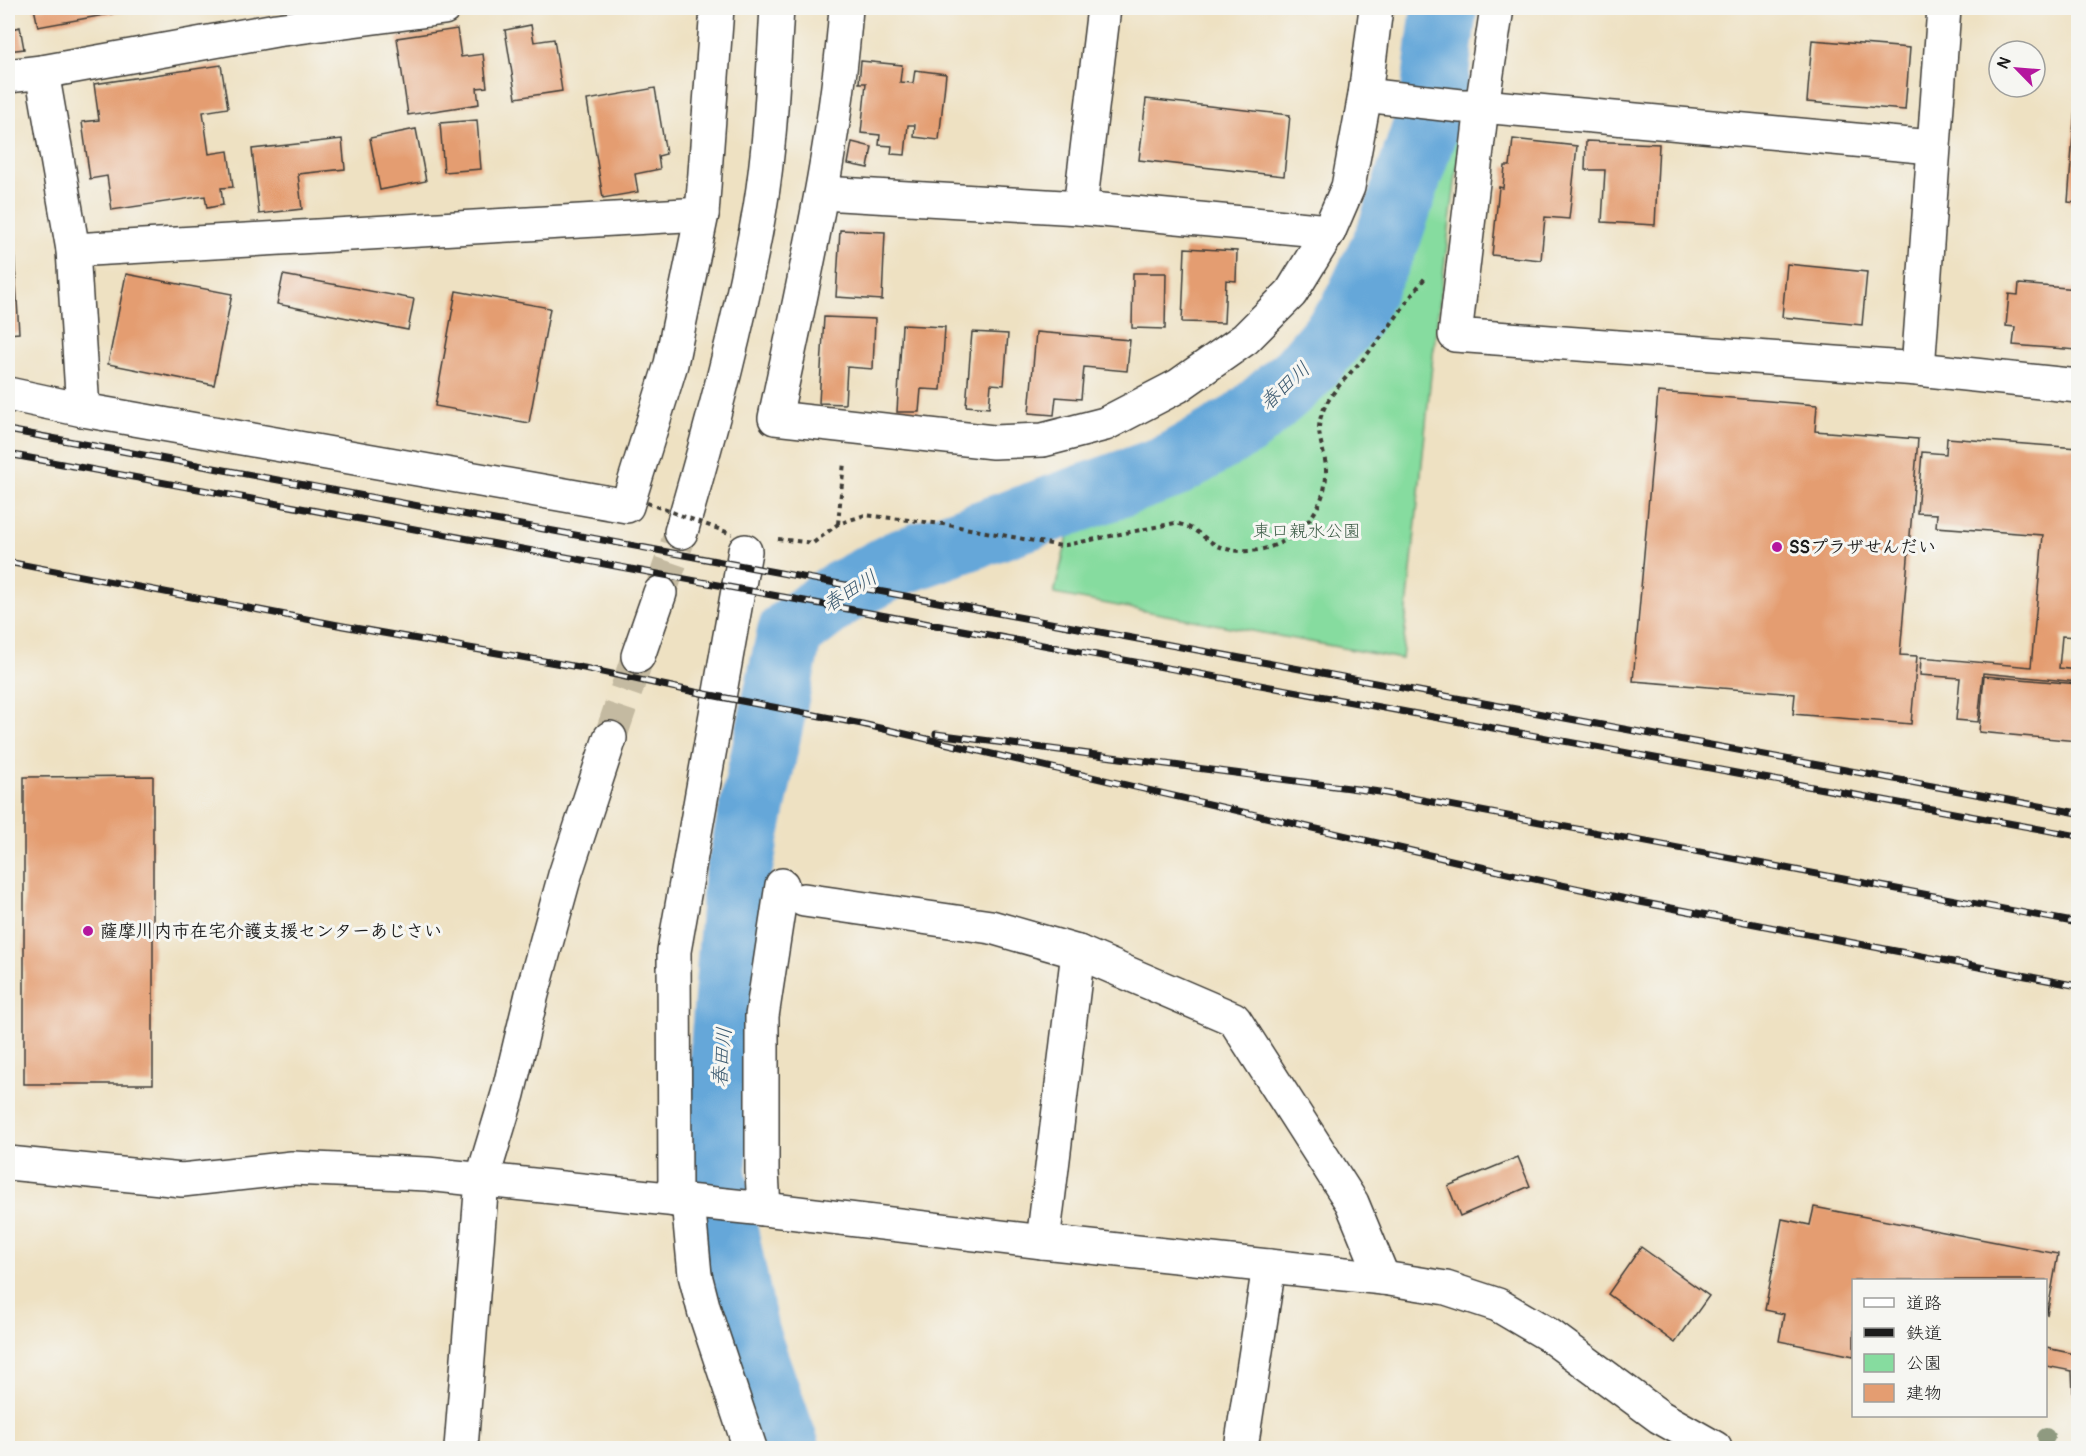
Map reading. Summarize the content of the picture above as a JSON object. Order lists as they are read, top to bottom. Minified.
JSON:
{"water":["春田川"],"parks":["東口親水公園"],"places":["SSプラザせんだい","薩摩川内市在宅介護支援センターあじさい"],"legend":["道路","鉄道","公園","建物"],"north":"top left"}
